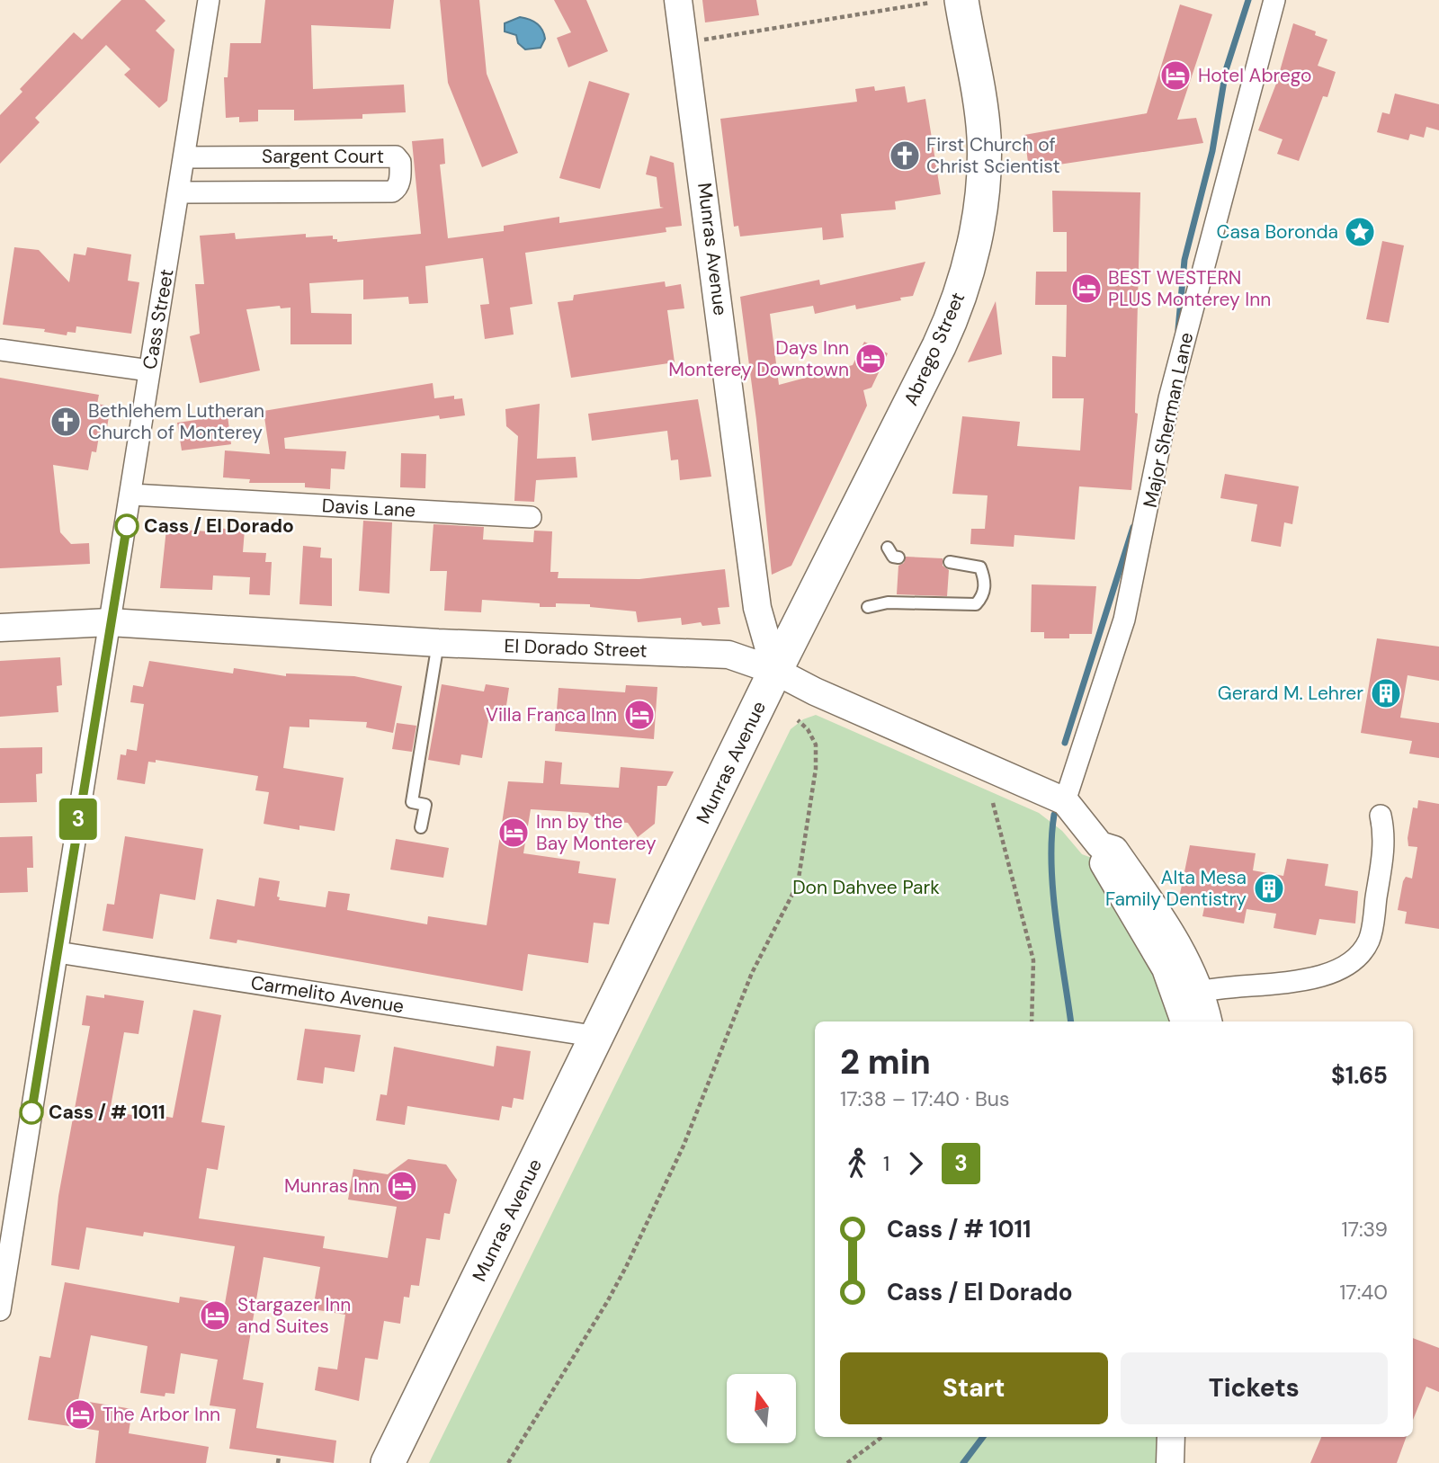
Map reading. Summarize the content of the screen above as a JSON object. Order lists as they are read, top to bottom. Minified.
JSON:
{"streets":{"main road":["Munras Avenue","Abrego Street"],"street":["Sargent Court","Cass Street","Major Sherman Lane","Davis Lane","El Dorado Street","Carmelito Avenue"]},"crossings":[["Sargent Court","Cass Street"],["Munras Avenue","Abrego Street"],["Munras Avenue","El Dorado Street"],["Munras Avenue","Carmelito Avenue"],["Cass Street","Davis Lane"],["Cass Street","El Dorado Street"],["Cass Street","Carmelito Avenue"],["Abrego Street","El Dorado Street"],["Major Sherman Lane","El Dorado Street"]],"parks":["Don Dahvee Park"],"places":{"hotel":["Hotel Abrego","BEST WESTERN PLUS Monterey Inn","Days Inn Monterey Downtown","Villa Franca Inn","Inn by the Bay Monterey","Munras Inn","Stargazer Inn and Suites","The Arbor Inn"],"church":["First Church of Christ Scientist","Bethlehem Lutheran Church of Monterey"],"place":["Casa Boronda"],"other":["Cass / El Dorado","Cass / # 1011"],"building":["Gerard M. Lehrer","Alta Mesa Family Dentistry"]},"lines":["bus line 3"],"north":"top","page":{"on_map":"3","heading":["2 min","17:38 – 17:40 · Bus","$1.65"],"legs":["1","3"],"list":[{"name":"Cass / # 1011","value":"17:39"},{"name":"Cass / El Dorado","value":"17:40"}],"buttons":["Start","Tickets"]}}
